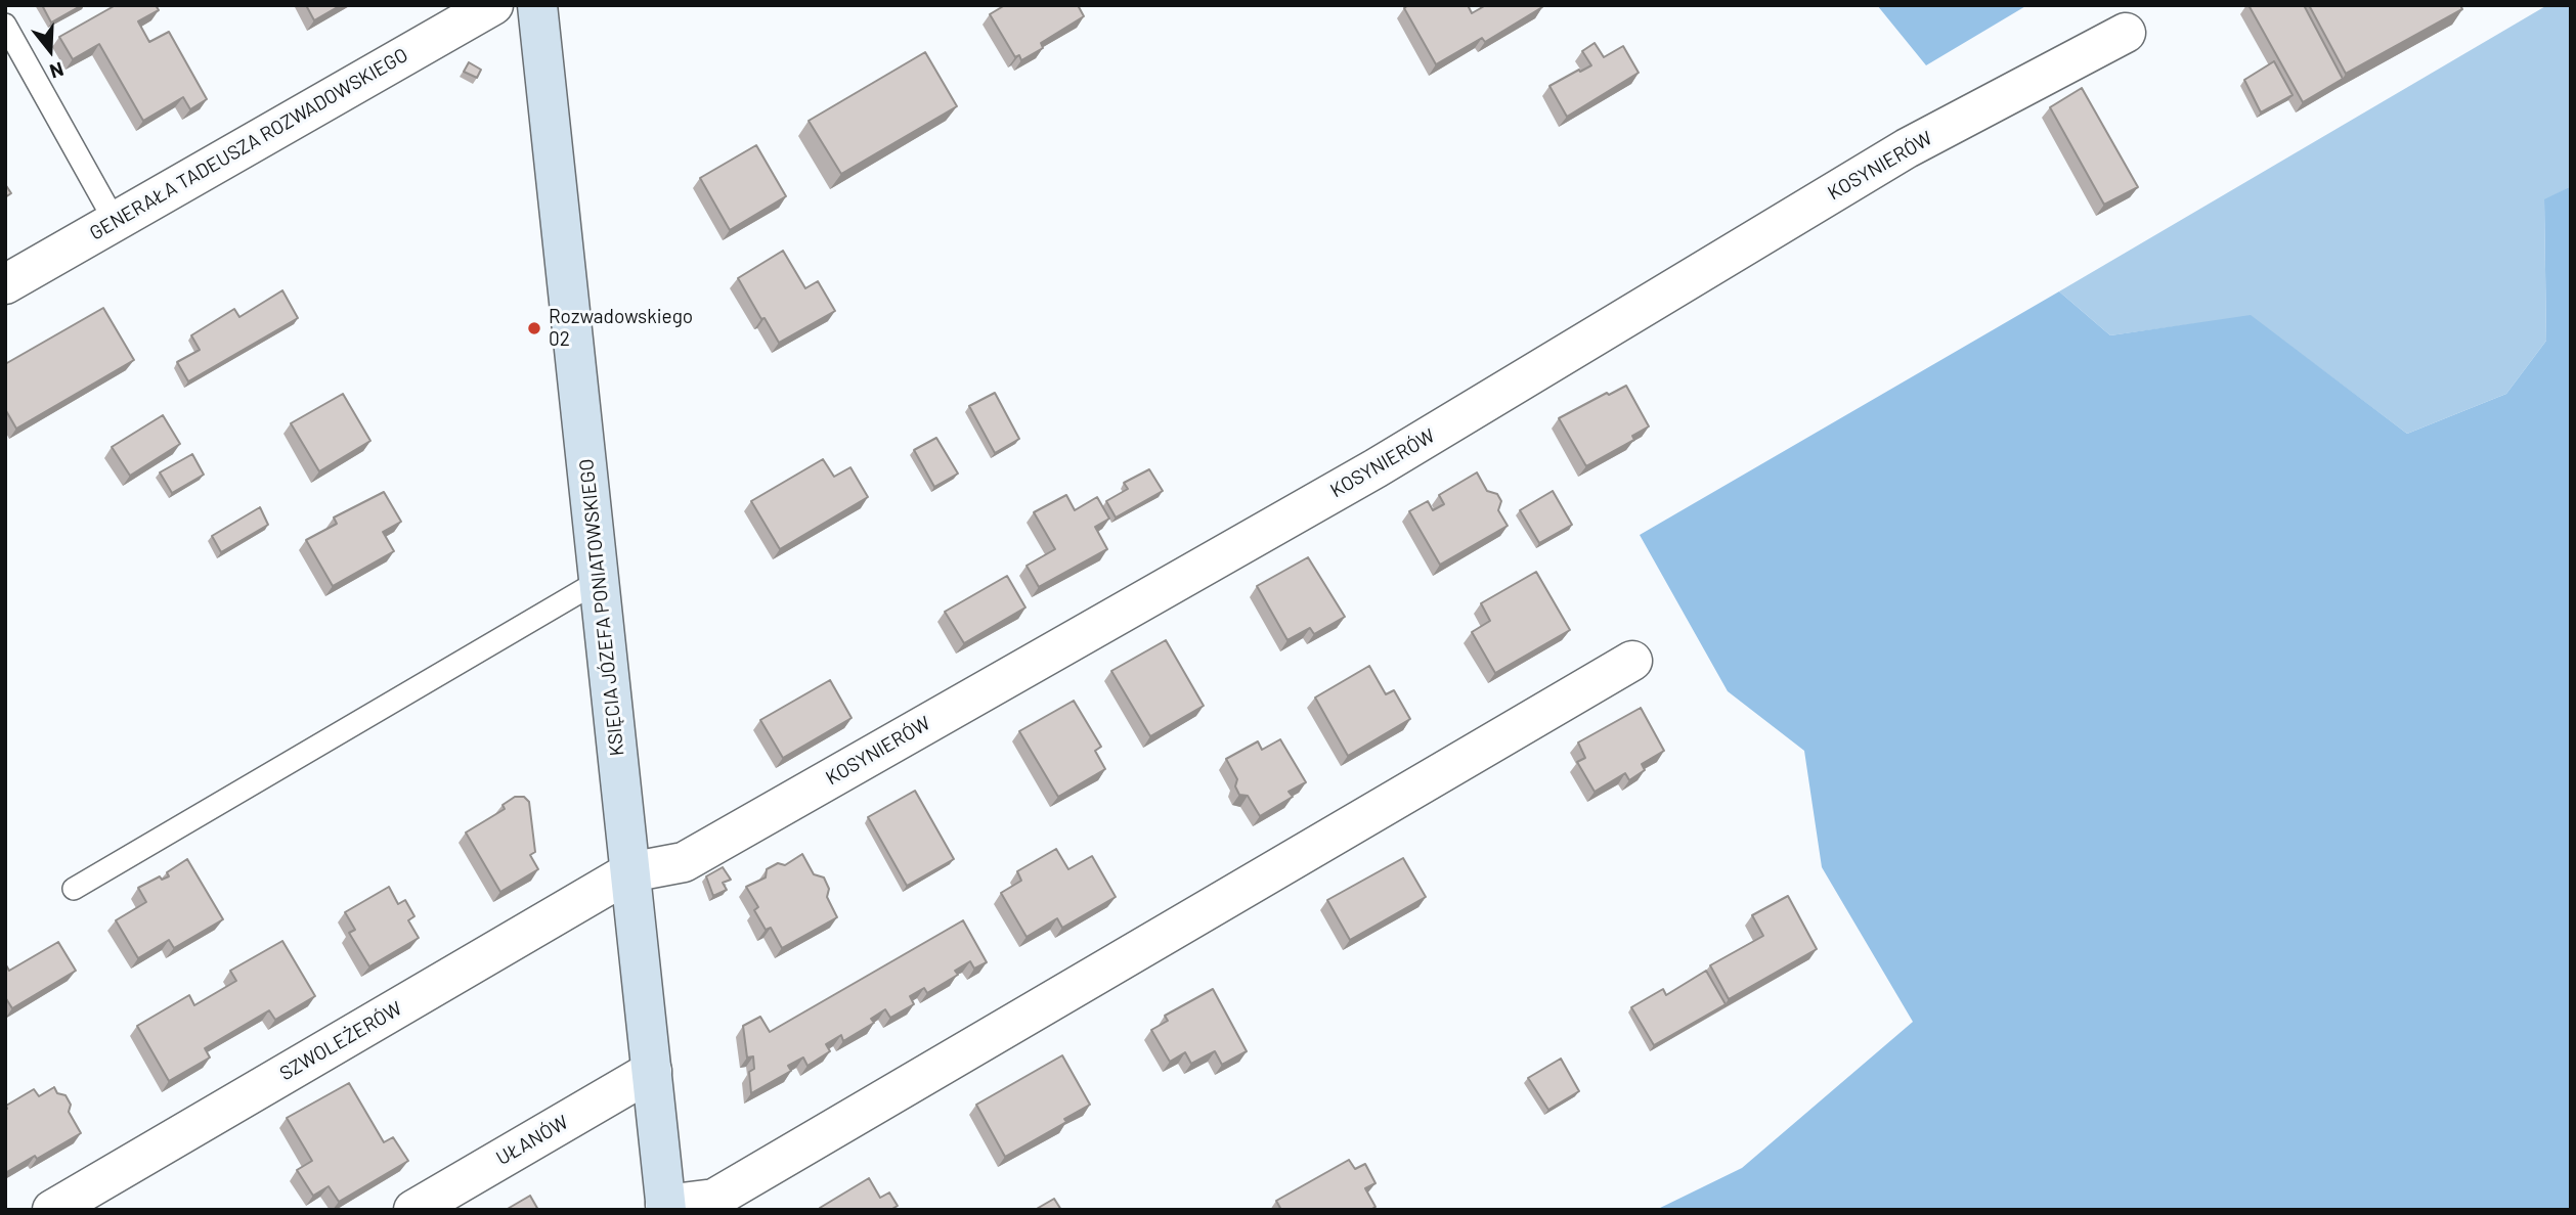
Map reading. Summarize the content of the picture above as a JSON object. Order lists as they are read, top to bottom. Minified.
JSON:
{"streets":{"street":["GENERAŁA TADEUSZA ROZWADOWSKIEGO","KOSYNIERÓW","KSIĘCIA JÓZEFA PONIATOWSKIEGO","SZWOLEŻERÓW","UŁANÓW"]},"crossings":[["KOSYNIERÓW","KSIĘCIA JÓZEFA PONIATOWSKIEGO"],["KOSYNIERÓW","SZWOLEŻERÓW"],["KSIĘCIA JÓZEFA PONIATOWSKIEGO","SZWOLEŻERÓW"],["KSIĘCIA JÓZEFA PONIATOWSKIEGO","UŁANÓW"]],"places":["Rozwadowskiego 02"],"north":"bottom"}
